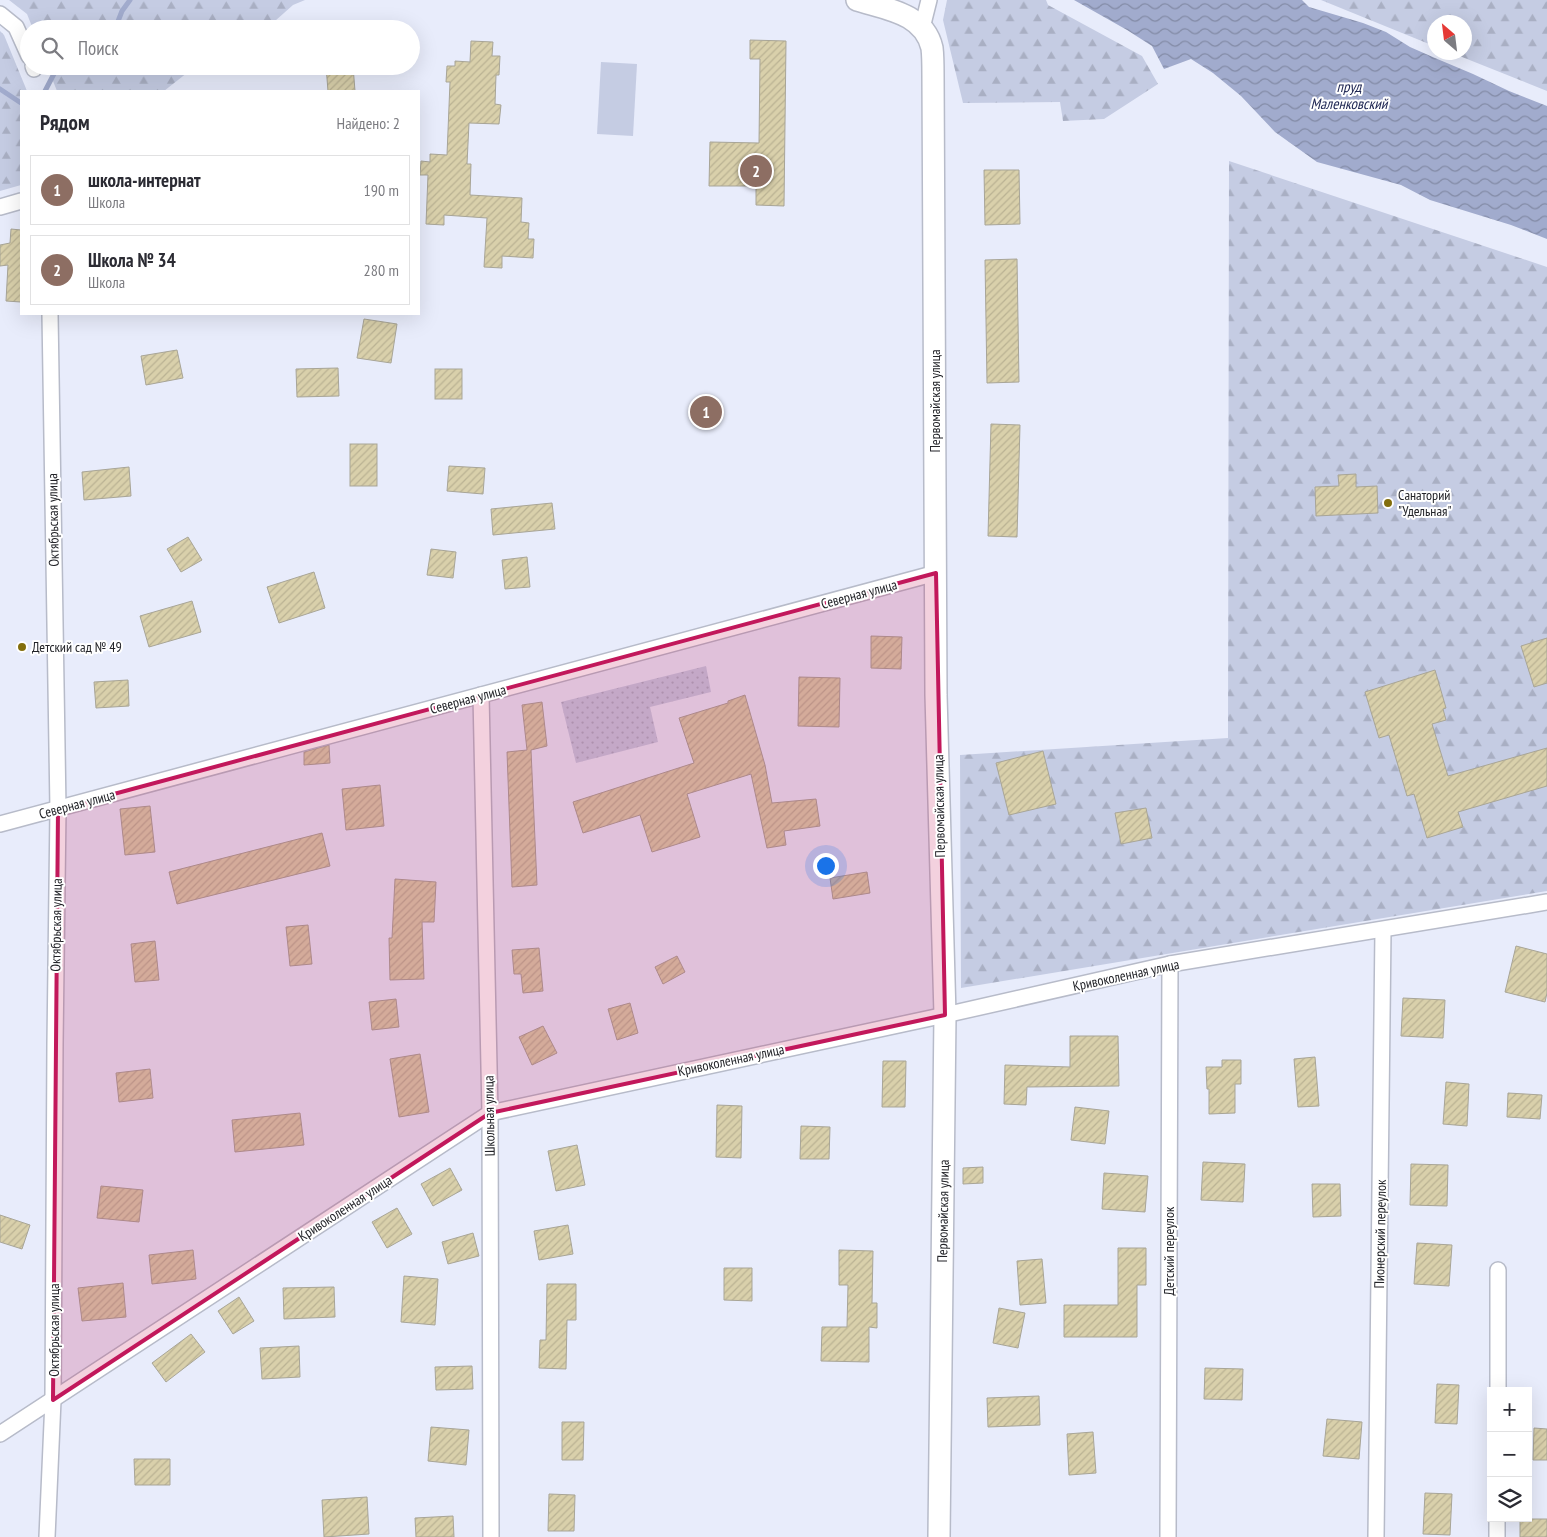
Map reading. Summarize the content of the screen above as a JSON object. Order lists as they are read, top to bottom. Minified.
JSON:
{"streets":{"main road":["Первомайская улица"],"street":["Октябрьская улица","Северная улица","Кривоколенная улица","Школьная улица","Пионерский переулок","Детский переулок"]},"crossings":[["Первомайская улица","Северная улица"],["Первомайская улица","Кривоколенная улица"],["Октябрьская улица","Северная улица"],["Октябрьская улица","Кривоколенная улица"],["Северная улица","Школьная улица"],["Кривоколенная улица","Школьная улица"],["Кривоколенная улица","Пионерский переулок"],["Кривоколенная улица","Детский переулок"]],"water":["пруд Маленковский"],"places":["Санаторий \"Удельная\"","Детский сад № 49"],"north":"top left","page":{"search":"Поиск","heading":["Рядом","Найдено: 2"],"pins":["2","1"],"list":[{"mark":"1","name":"школа-интернат","note":"Школа","value":"190 m"},{"mark":"2","name":"Школа № 34","note":"Школа","value":"280 m"}],"map_buttons":["+","−"]}}
